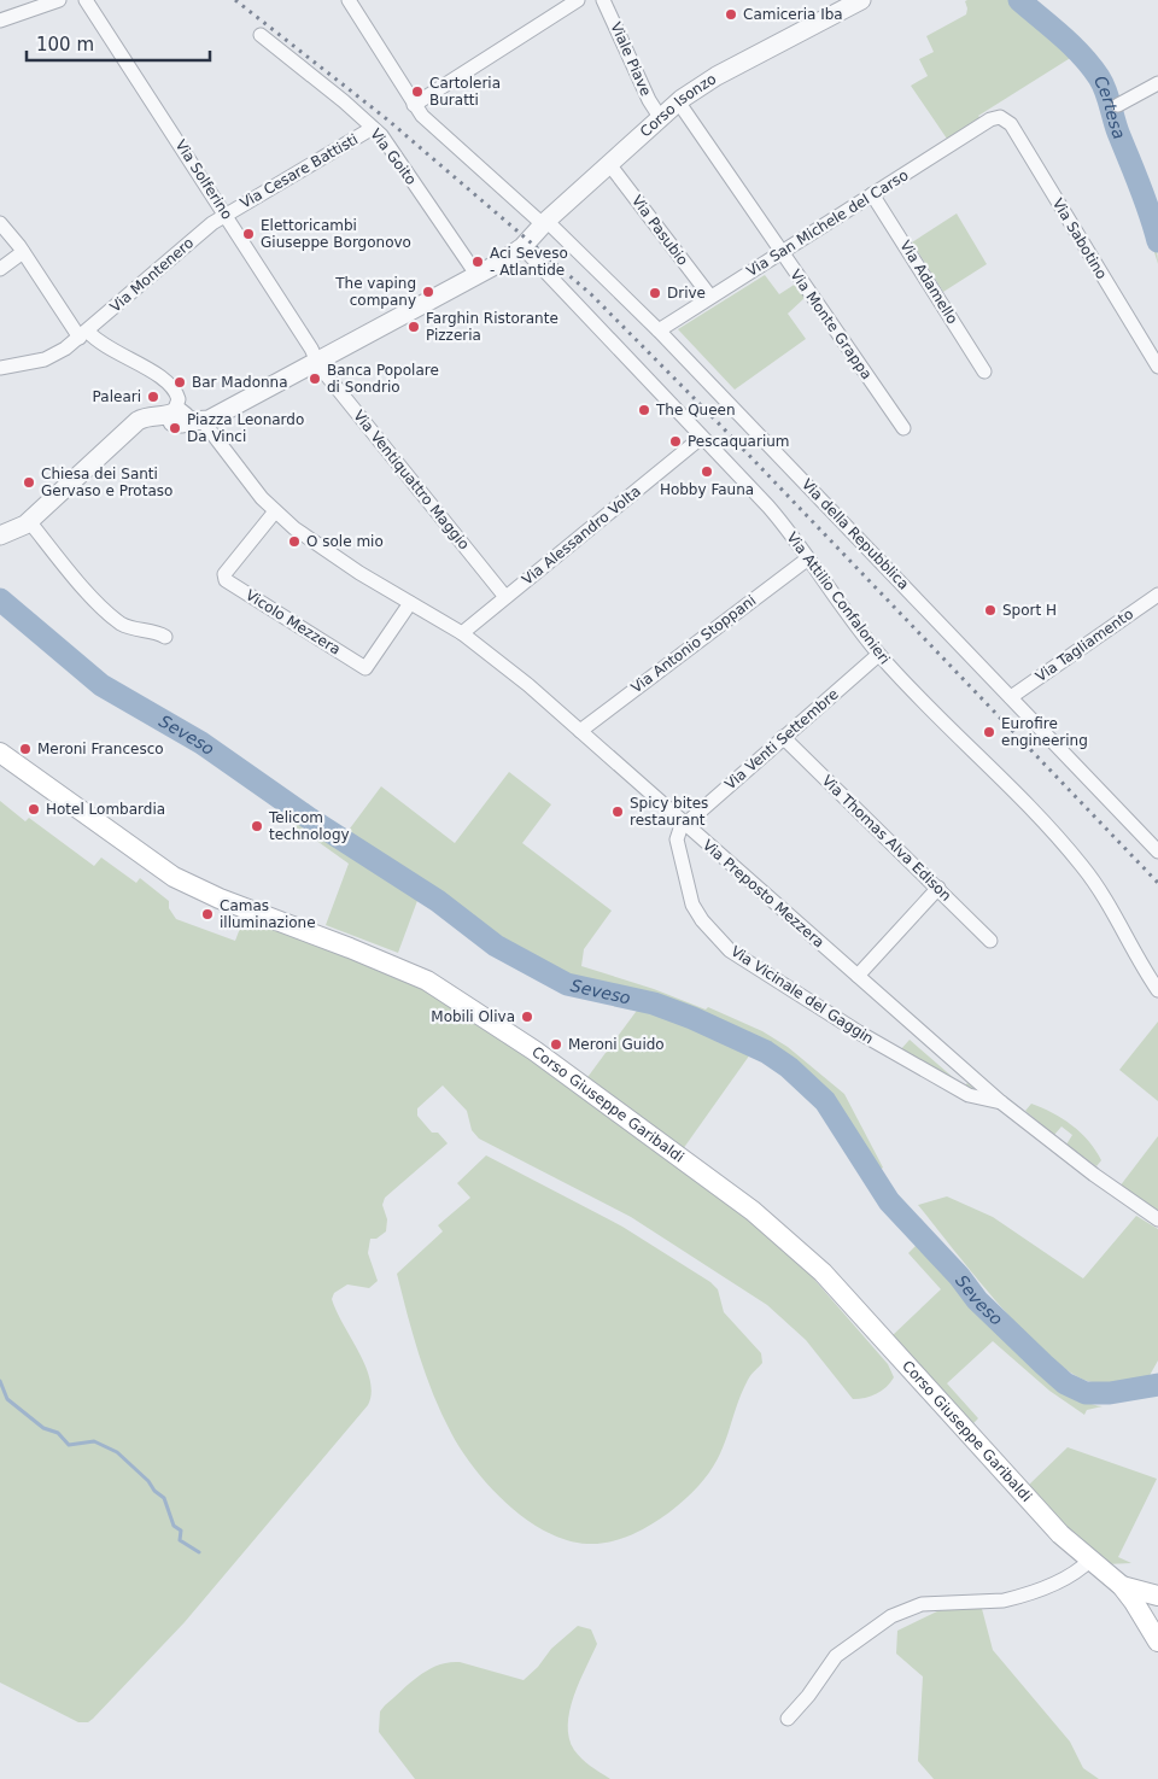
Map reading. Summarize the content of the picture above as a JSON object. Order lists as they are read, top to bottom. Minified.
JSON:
{"streets":{"main road":["Corso Giuseppe Garibaldi"],"street":["Viale Piave","Corso Isonzo","Via Goito","Via Cesare Battisti","Via Solferino","Via San Michele del Carso","Via Pasubio","Via Sabotino","Via Montenero","Via Adamello","Via Monte Grappa","Via Ventiquattro Maggio","Via della Repubblica","Via Alessandro Volta","Via Attilio Confalonieri","Vicolo Mezzera","Via Antonio Stoppani","Via Tagliamento","Via Venti Settembre","Via Thomas Alva Edison","Via Preposto Mezzera","Via Vicinale del Gaggin"]},"crossings":[["Viale Piave","Corso Isonzo"],["Corso Isonzo","Via Goito"],["Corso Isonzo","Via Solferino"],["Corso Isonzo","Via Pasubio"],["Corso Isonzo","Via Monte Grappa"],["Corso Isonzo","Via Ventiquattro Maggio"],["Corso Isonzo","Via della Repubblica"],["Corso Isonzo","Via Attilio Confalonieri"],["Corso Isonzo","Via Preposto Mezzera"],["Via Goito","Via Cesare Battisti"],["Via Cesare Battisti","Via Solferino"],["Via Cesare Battisti","Via Montenero"],["Via Solferino","Via Montenero"],["Via Solferino","Via Ventiquattro Maggio"],["Via San Michele del Carso","Via Pasubio"],["Via San Michele del Carso","Via Sabotino"],["Via San Michele del Carso","Via Adamello"],["Via San Michele del Carso","Via Monte Grappa"],["Via San Michele del Carso","Via della Repubblica"],["Via Ventiquattro Maggio","Via Alessandro Volta"],["Via della Repubblica","Via Tagliamento"],["Via Alessandro Volta","Via Attilio Confalonieri"],["Via Alessandro Volta","Via Preposto Mezzera"],["Via Attilio Confalonieri","Via Antonio Stoppani"],["Via Attilio Confalonieri","Via Venti Settembre"],["Vicolo Mezzera","Via Preposto Mezzera"],["Via Antonio Stoppani","Via Preposto Mezzera"],["Via Venti Settembre","Via Thomas Alva Edison"],["Via Venti Settembre","Via Preposto Mezzera"],["Via Venti Settembre","Via Vicinale del Gaggin"],["Via Preposto Mezzera","Via Vicinale del Gaggin"]],"water":["Certesa","Seveso"],"places":["Camiceria Iba","Cartoleria Buratti","Elettoricambi Giuseppe Borgonovo","Aci Seveso - Atlantide","The vaping company","Drive","Farghin Ristorante Pizzeria","Banca Popolare di Sondrio","Bar Madonna","Paleari","The Queen","Piazza Leonardo Da Vinci","Pescaquarium","Hobby Fauna","Chiesa dei Santi Gervaso e Protaso","O sole mio","Sport H","Eurofire engineering","Meroni Francesco","Hotel Lombardia","Spicy bites restaurant","Telicom technology","Camas illuminazione","Mobili Oliva","Meroni Guido"],"scale_bar":"100 m"}
